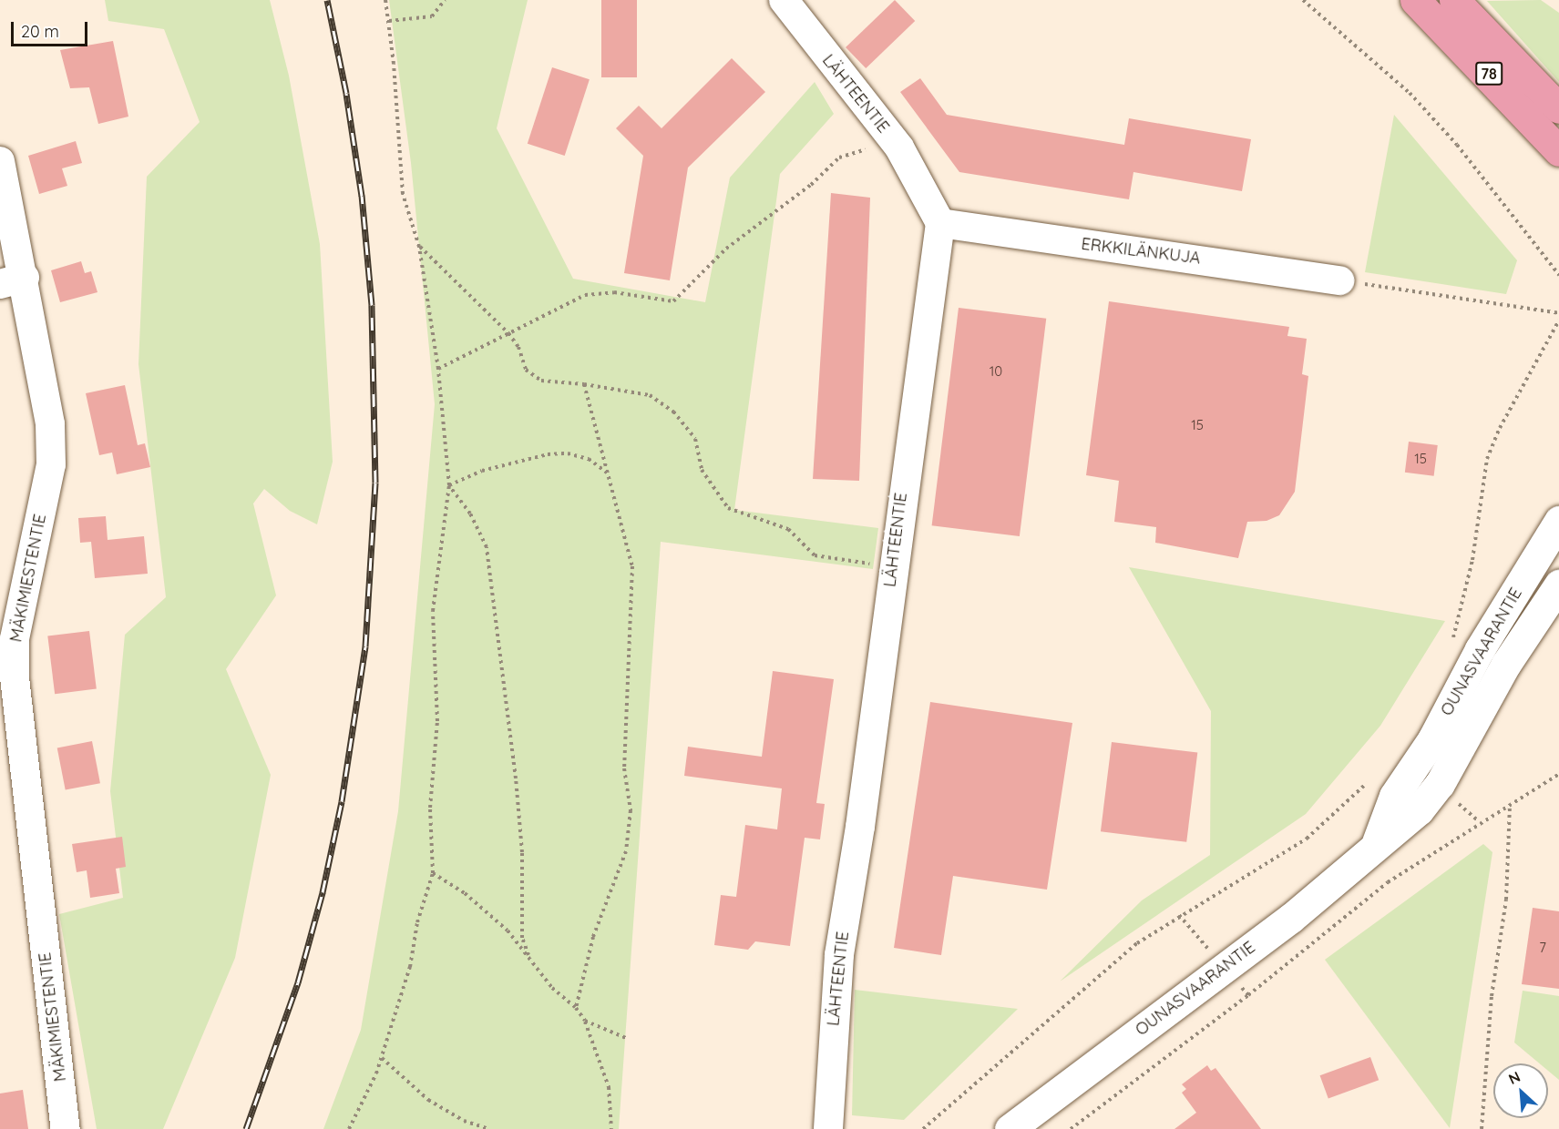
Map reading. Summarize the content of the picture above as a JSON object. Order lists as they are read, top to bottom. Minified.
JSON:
{"streets":{"main road":["78"],"street":["LÄHTEENTIE","ERKKILÄNKUJA","MÄKIMIESTENTIE","OUNASVAARANTIE"]},"crossings":[["LÄHTEENTIE","ERKKILÄNKUJA"]],"house_numbers":["10","15","15","7"],"scale_bar":"20 m","north":"top left"}
